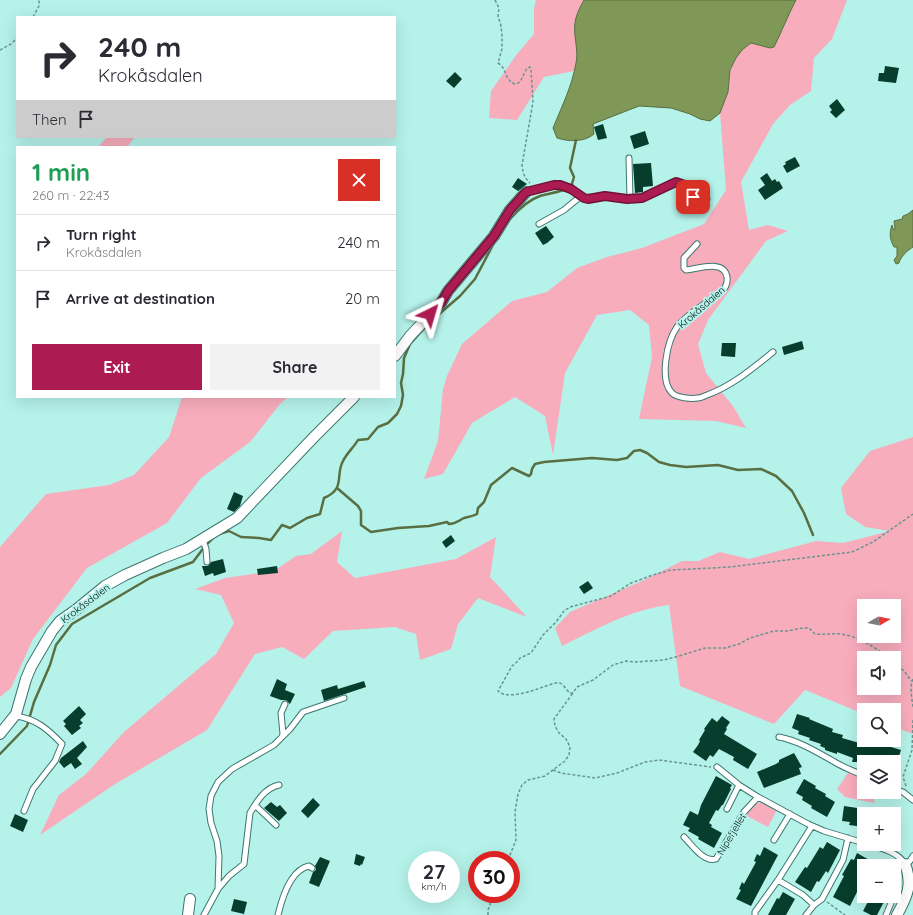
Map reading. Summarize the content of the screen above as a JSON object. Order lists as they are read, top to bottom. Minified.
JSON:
{"streets":{"street":["Krokåsdalen"],"lane":["Nipefjellet"]},"north":"right","page":{"turn":["240 m","Krokåsdalen"],"then":"Then","heading":["1 min","260 m · 22:43"],"list":[{"name":"Turn right","note":"Krokåsdalen","value":"240 m"},{"name":"Arrive at destination","value":"20 m"}],"buttons":["Exit","Share"],"map_buttons":["+","−"],"speed":"27 km/h","limit":"30"}}
